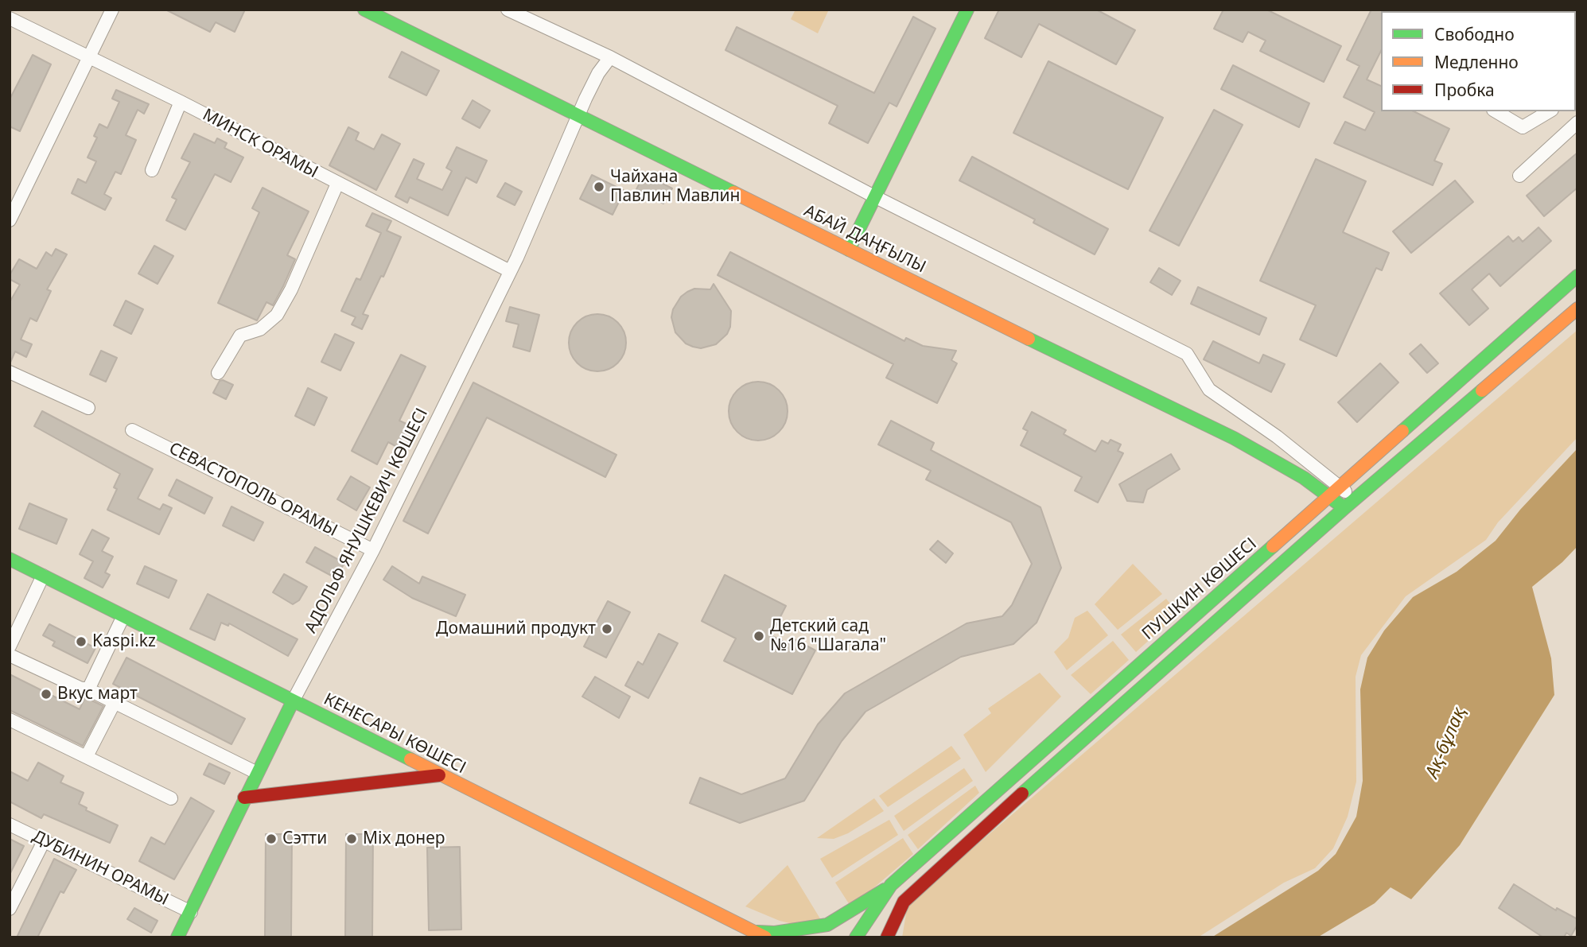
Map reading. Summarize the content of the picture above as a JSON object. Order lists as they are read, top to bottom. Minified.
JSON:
{"streets":{"main road":["АБАЙ ДАҢҒЫЛЫ","АДОЛЬФ ЯНУШКЕВИЧ КӨШЕСІ","ПУШКИН КӨШЕСІ","КЕНЕСАРЫ КӨШЕСІ"],"street":["МИНСК ОРАМЫ","СЕВАСТОПОЛЬ ОРАМЫ","ДУБИНИН ОРАМЫ"]},"crossings":[["МИНСК ОРАМЫ","АДОЛЬФ ЯНУШКЕВИЧ КӨШЕСІ"],["АБАЙ ДАҢҒЫЛЫ","АДОЛЬФ ЯНУШКЕВИЧ КӨШЕСІ"],["АБАЙ ДАҢҒЫЛЫ","ПУШКИН КӨШЕСІ"],["СЕВАСТОПОЛЬ ОРАМЫ","АДОЛЬФ ЯНУШКЕВИЧ КӨШЕСІ"],["АДОЛЬФ ЯНУШКЕВИЧ КӨШЕСІ","КЕНЕСАРЫ КӨШЕСІ"],["АДОЛЬФ ЯНУШКЕВИЧ КӨШЕСІ","ДУБИНИН ОРАМЫ"]],"water":["Ақ-бұлақ"],"places":["Чайхана Павлин Мавлин","Домашний продукт","Детский сад №16 \"Шагала\"","Kaspi.kz","Вкус март","Сэтти","Mix донер"],"legend":["Свободно","Медленно","Пробка"]}
